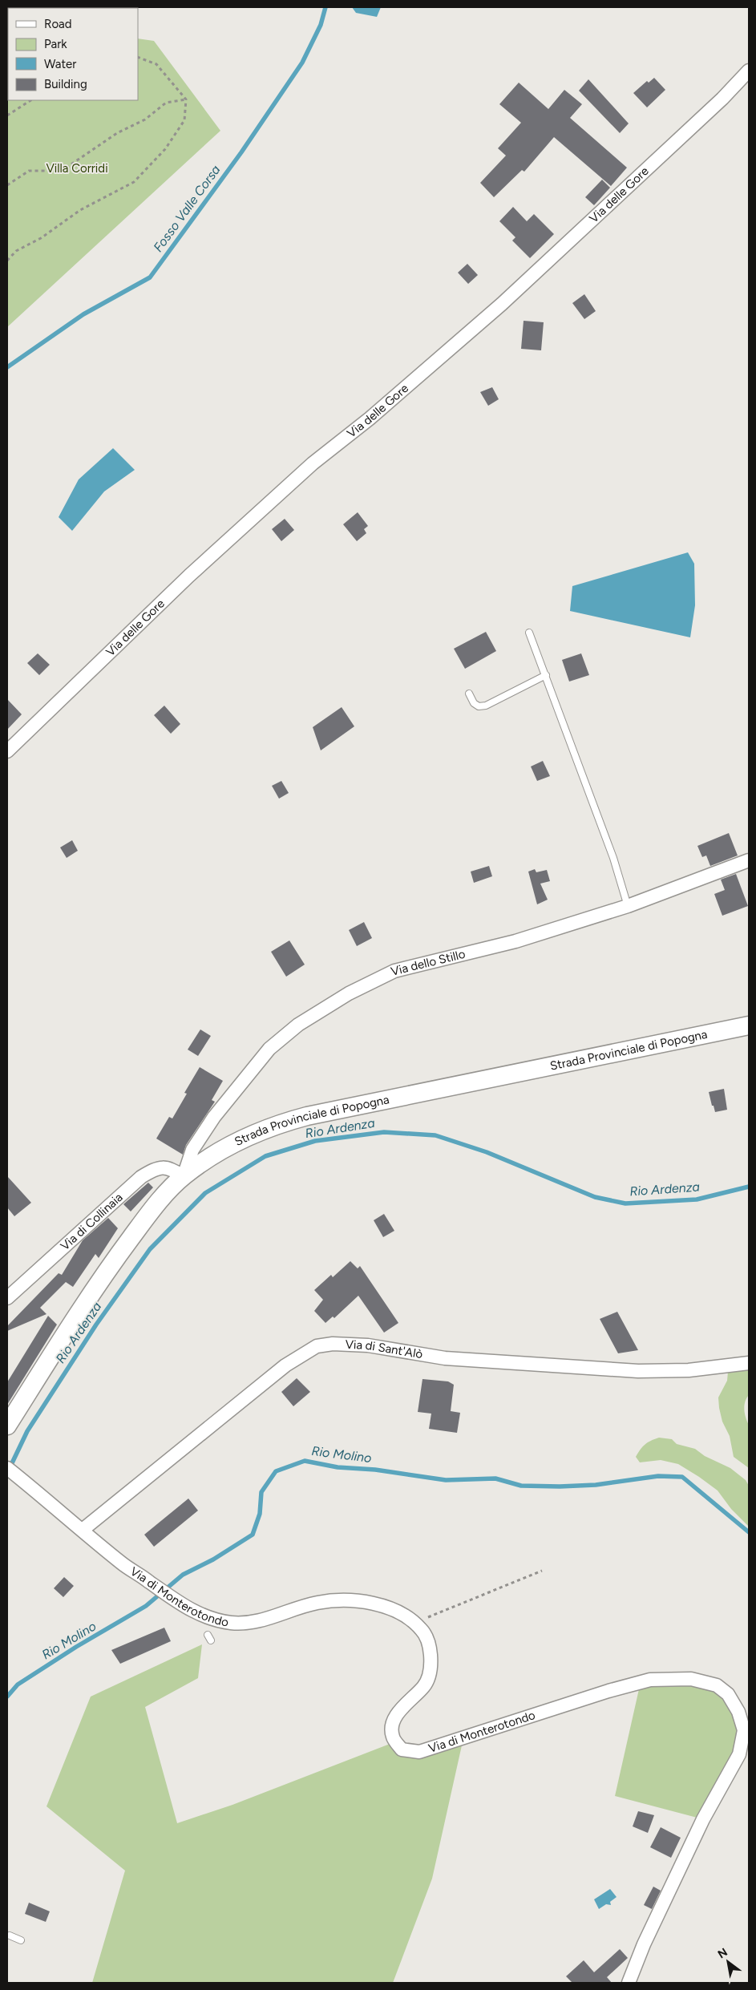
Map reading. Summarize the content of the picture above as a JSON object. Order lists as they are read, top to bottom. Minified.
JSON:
{"streets":{"main road":["Strada Provinciale di Popogna"],"street":["Via delle Gore","Via dello Stillo","Via di Collinaia","Via di Sant'Alò","Via di Monterotondo"]},"crossings":[["Via dello Stillo","Strada Provinciale di Popogna"],["Via dello Stillo","Via di Collinaia"],["Strada Provinciale di Popogna","Via di Collinaia"],["Via di Sant'Alò","Via di Monterotondo"]],"water":["Fosso Valle Corsa","Rio Ardenza","Rio Molino"],"parks":["Villa Corridi"],"legend":["Road","Park","Water","Building"],"north":"top left"}
